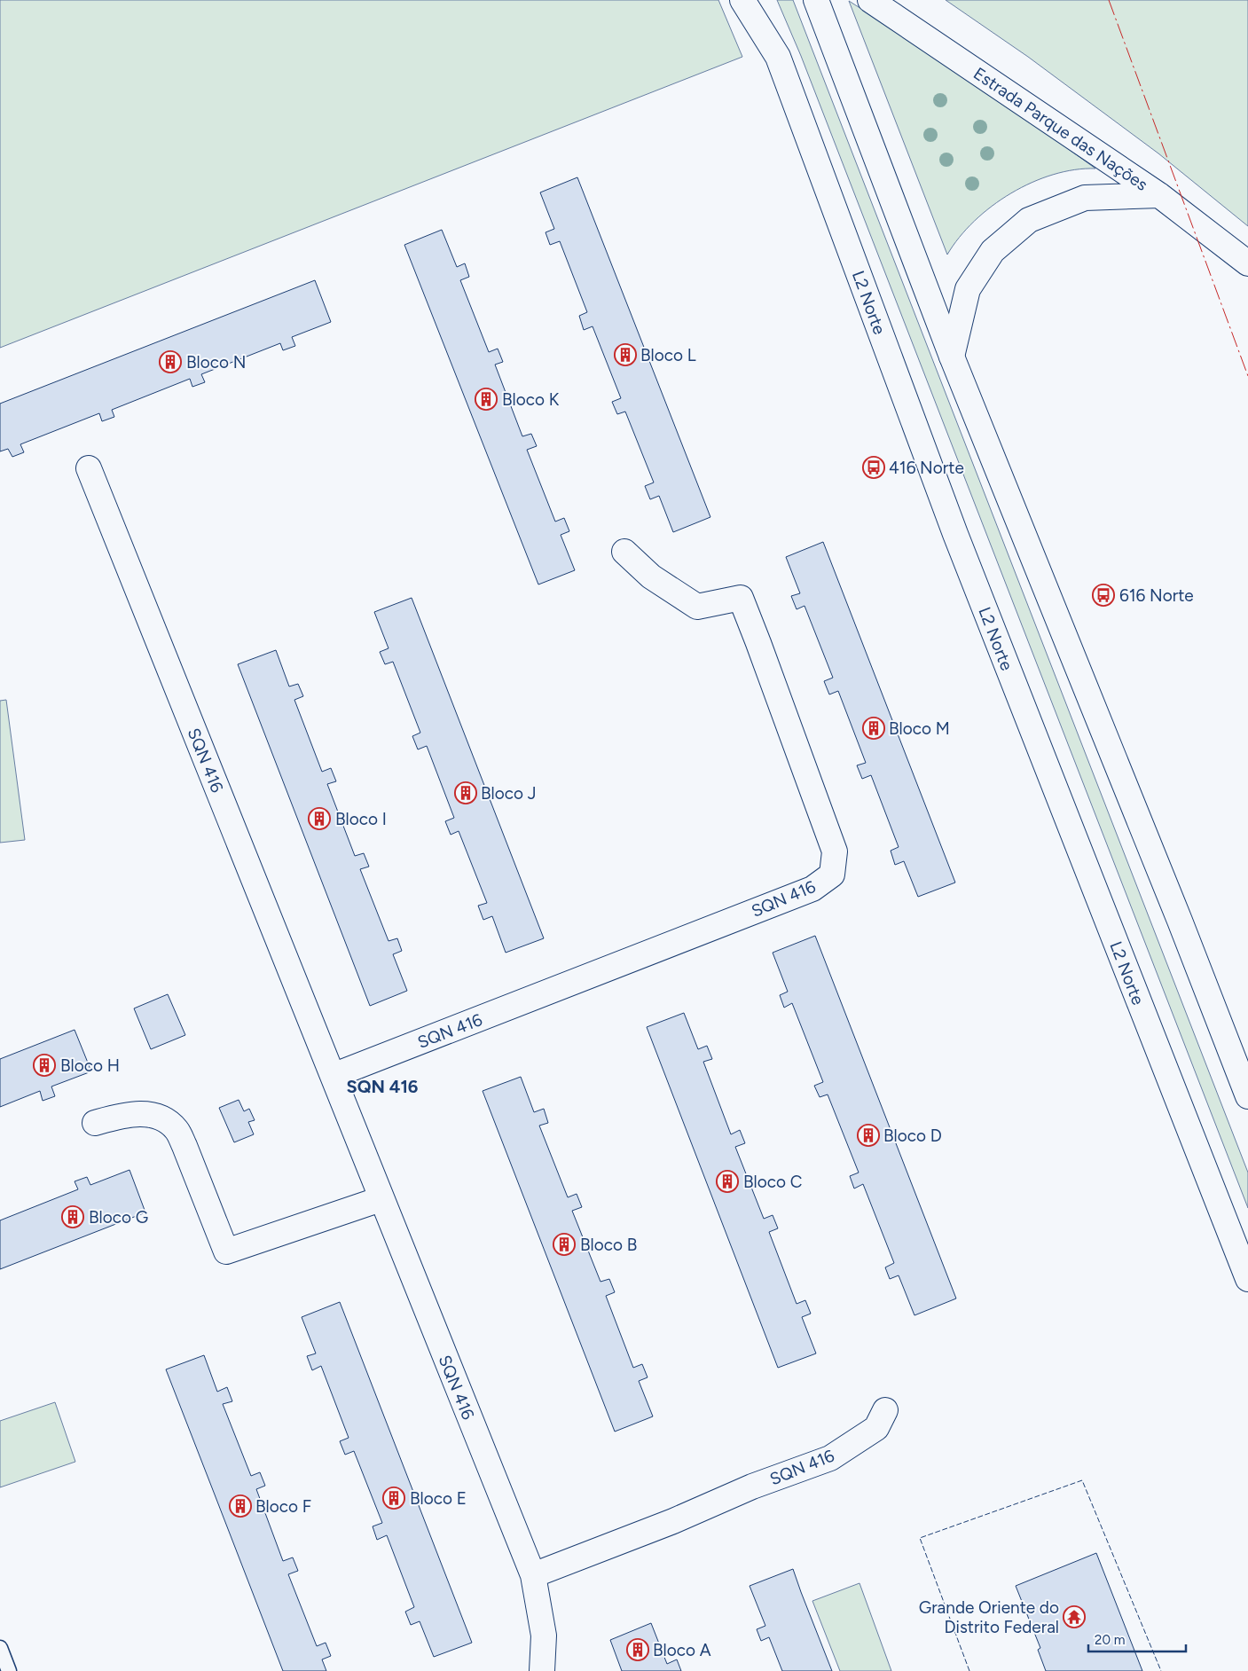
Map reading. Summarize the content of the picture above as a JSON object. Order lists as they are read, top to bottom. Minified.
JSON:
{"streets":{"main road":["Estrada Parque das Nações","L2 Norte","SQN 416"]},"districts":["SQN 416"],"places":{"building":["Bloco L","Bloco N","Bloco K","Bloco M","Bloco J","Bloco I","Bloco H","Bloco D","Bloco C","Bloco G","Bloco B","Bloco E","Bloco F","Bloco A"],"bus stop":["416 Norte","616 Norte"],"temple":["Grande Oriente do Distrito Federal"]},"scale_bar":"20 m"}
